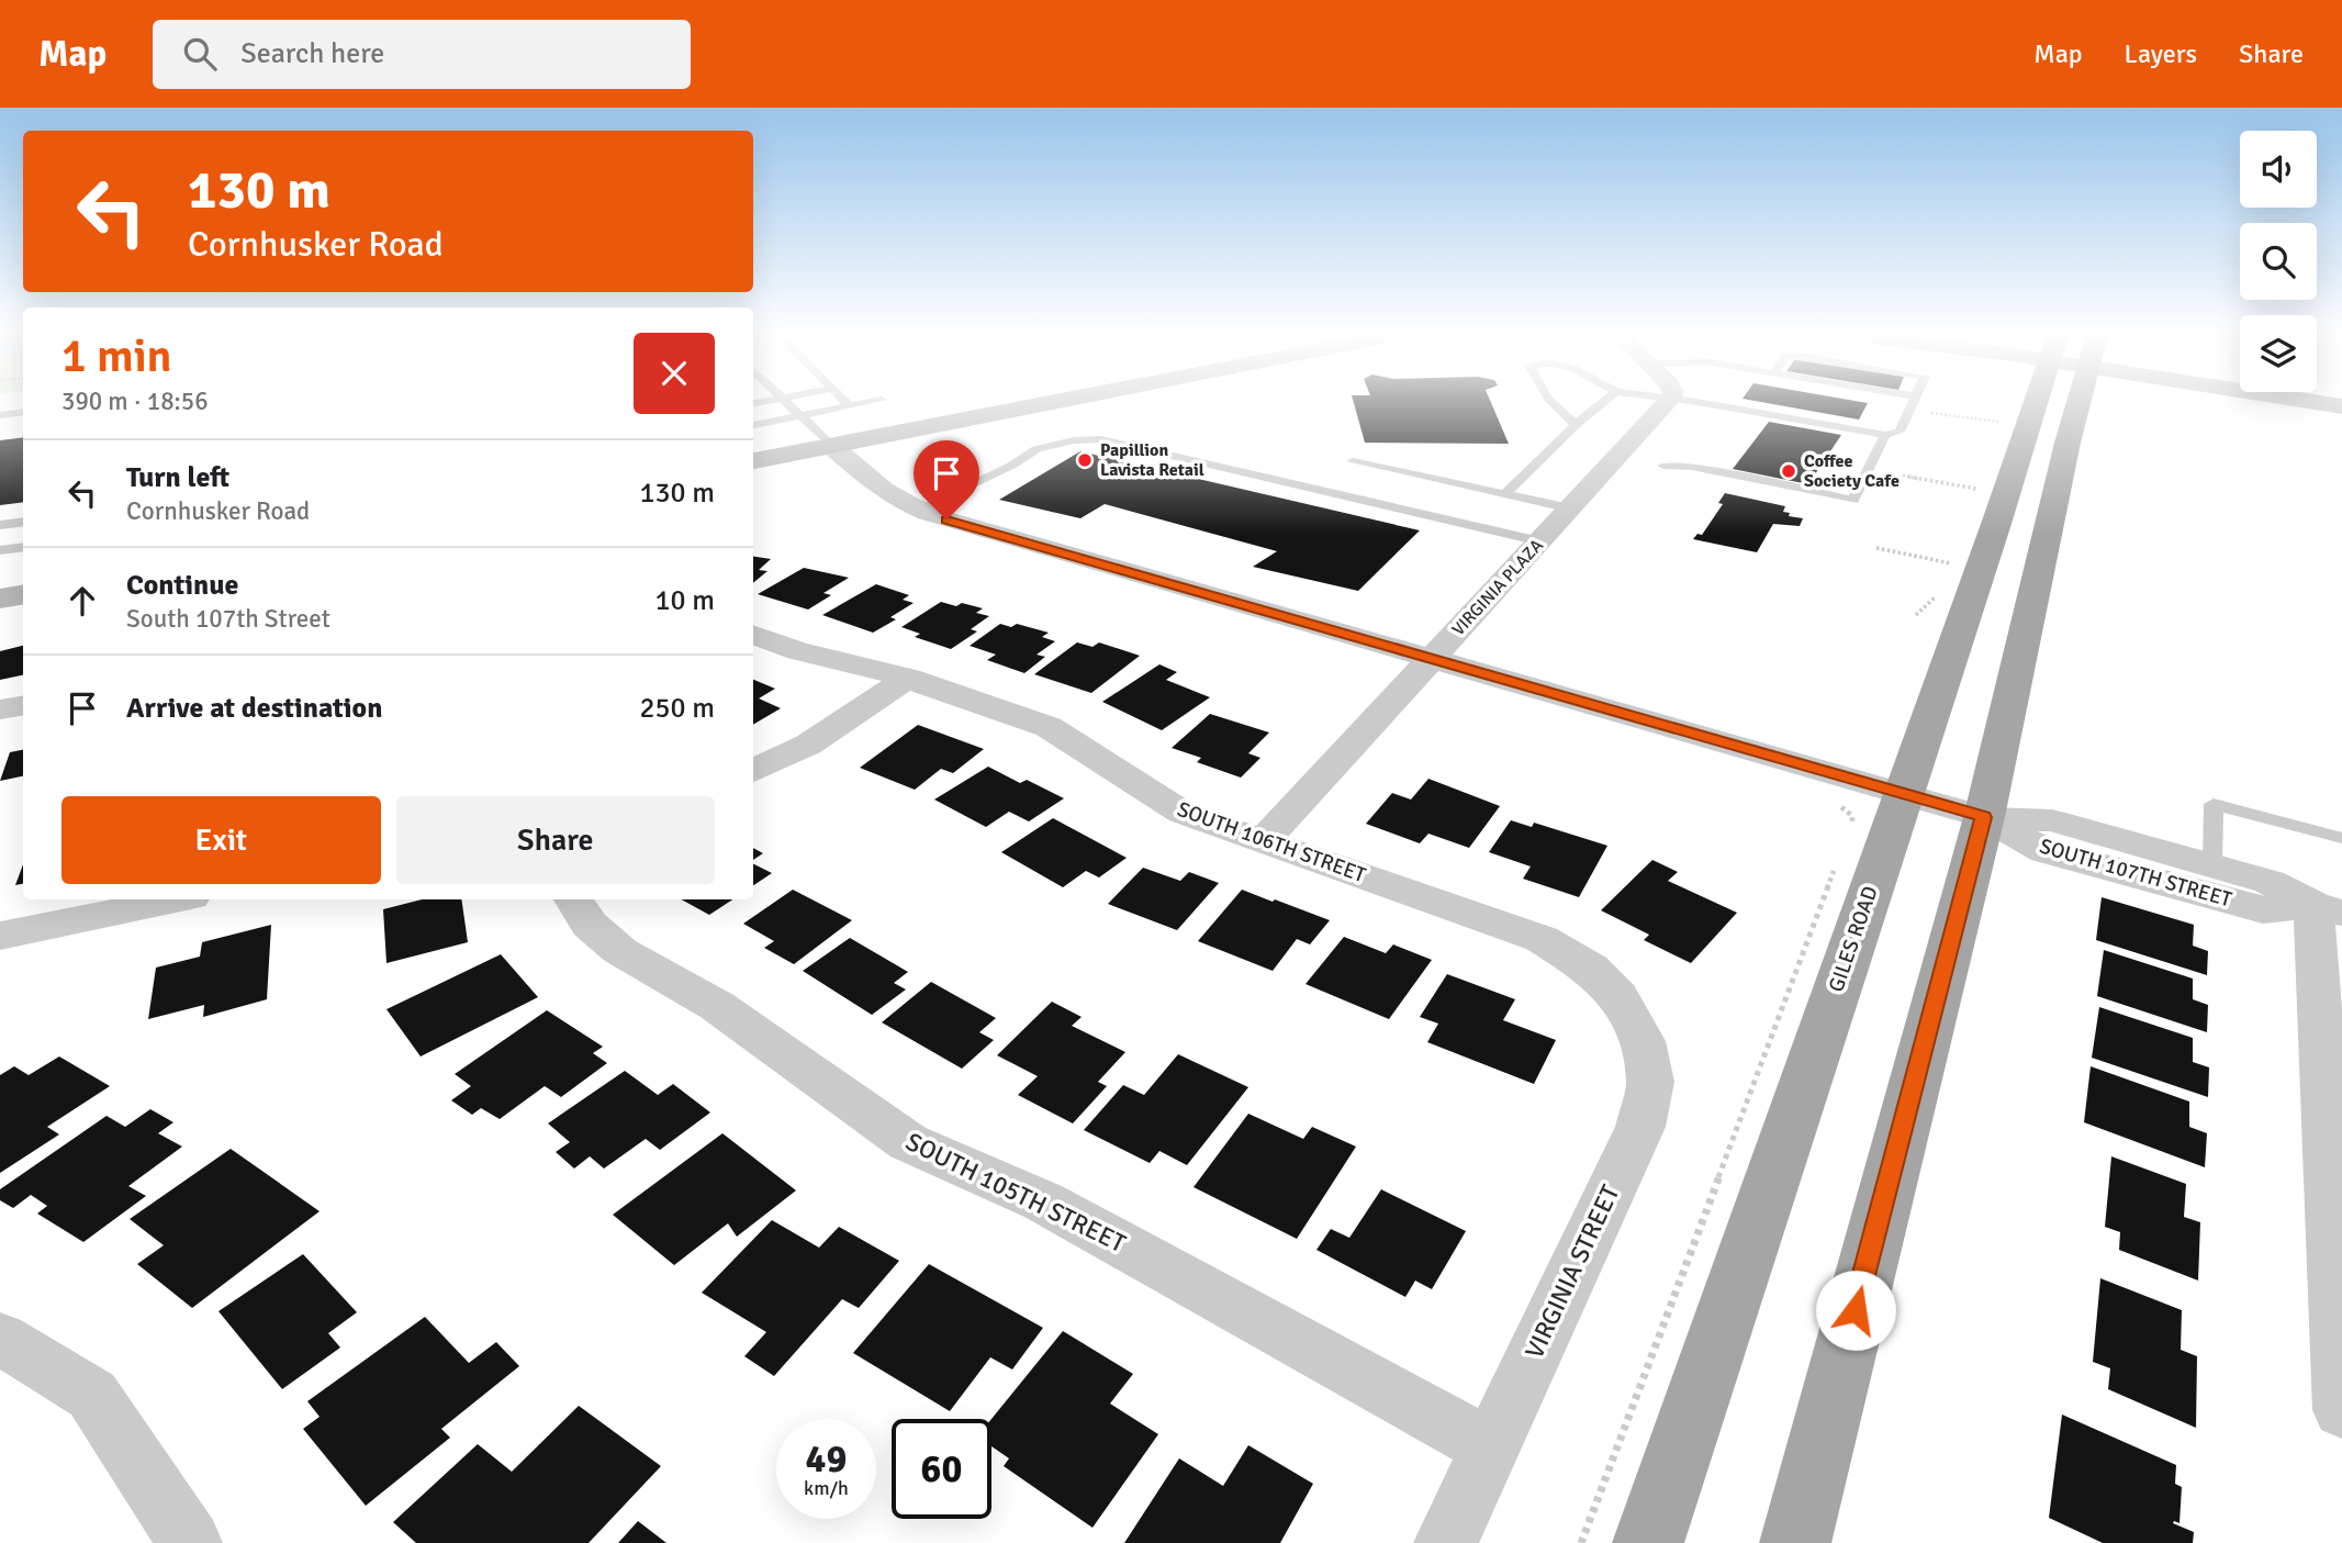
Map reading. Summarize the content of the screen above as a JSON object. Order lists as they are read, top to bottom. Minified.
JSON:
{"streets":{"main road":["GILES ROAD"],"street":["VIRGINIA PLAZA","SOUTH 106TH STREET","SOUTH 107TH STREET","SOUTH 105TH STREET","VIRGINIA STREET"]},"crossings":[["VIRGINIA PLAZA","SOUTH 106TH STREET"],["SOUTH 106TH STREET","VIRGINIA STREET"],["SOUTH 105TH STREET","VIRGINIA STREET"]],"places":["Papillion Lavista Retail","Coffee Society Cafe"],"page":{"header":"Map","search":"Search here","nav":["Map","Layers","Share"],"turn":["130 m","Cornhusker Road"],"heading":["1 min","390 m · 18:56"],"list":[{"name":"Turn left","note":"Cornhusker Road","value":"130 m"},{"name":"Continue","note":"South 107th Street","value":"10 m"},{"name":"Arrive at destination","value":"250 m"}],"buttons":["Exit","Share"],"speed":"49 km/h","limit":"60"}}
